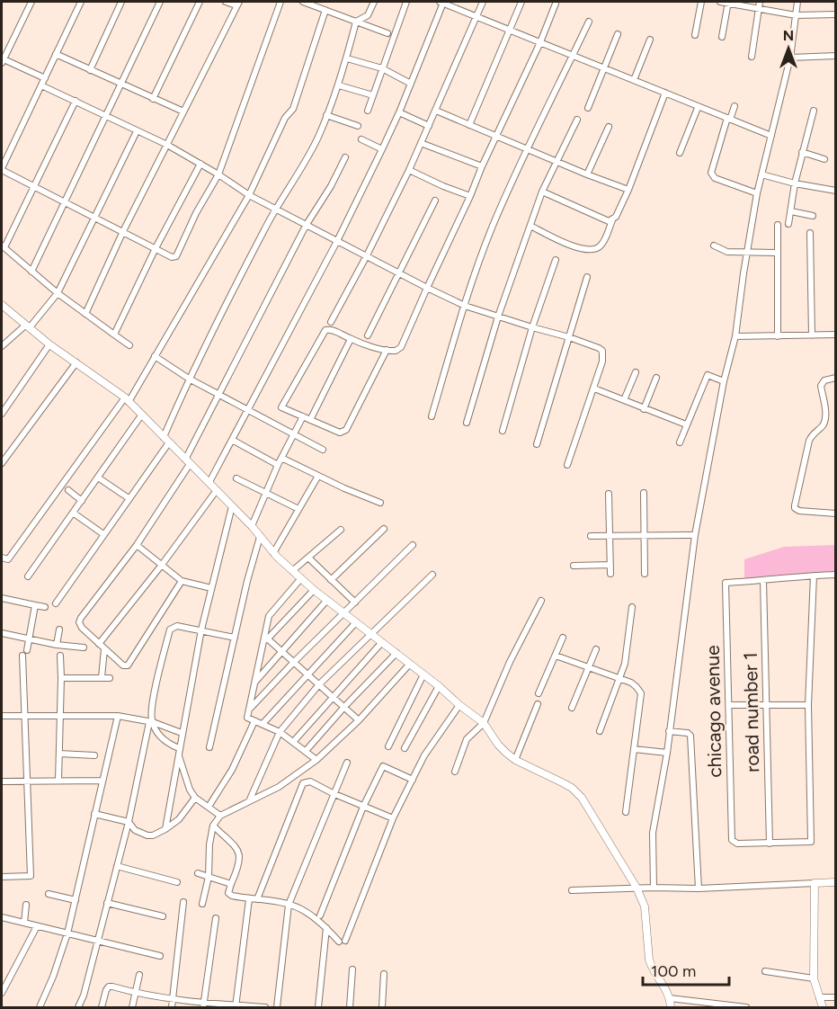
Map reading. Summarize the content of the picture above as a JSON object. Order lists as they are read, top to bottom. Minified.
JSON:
{"streets":{"street":["chicago avenue","road number 1"]},"crossings":[["chicago avenue","road number 1"]],"scale_bar":"100 m","north":"top"}
